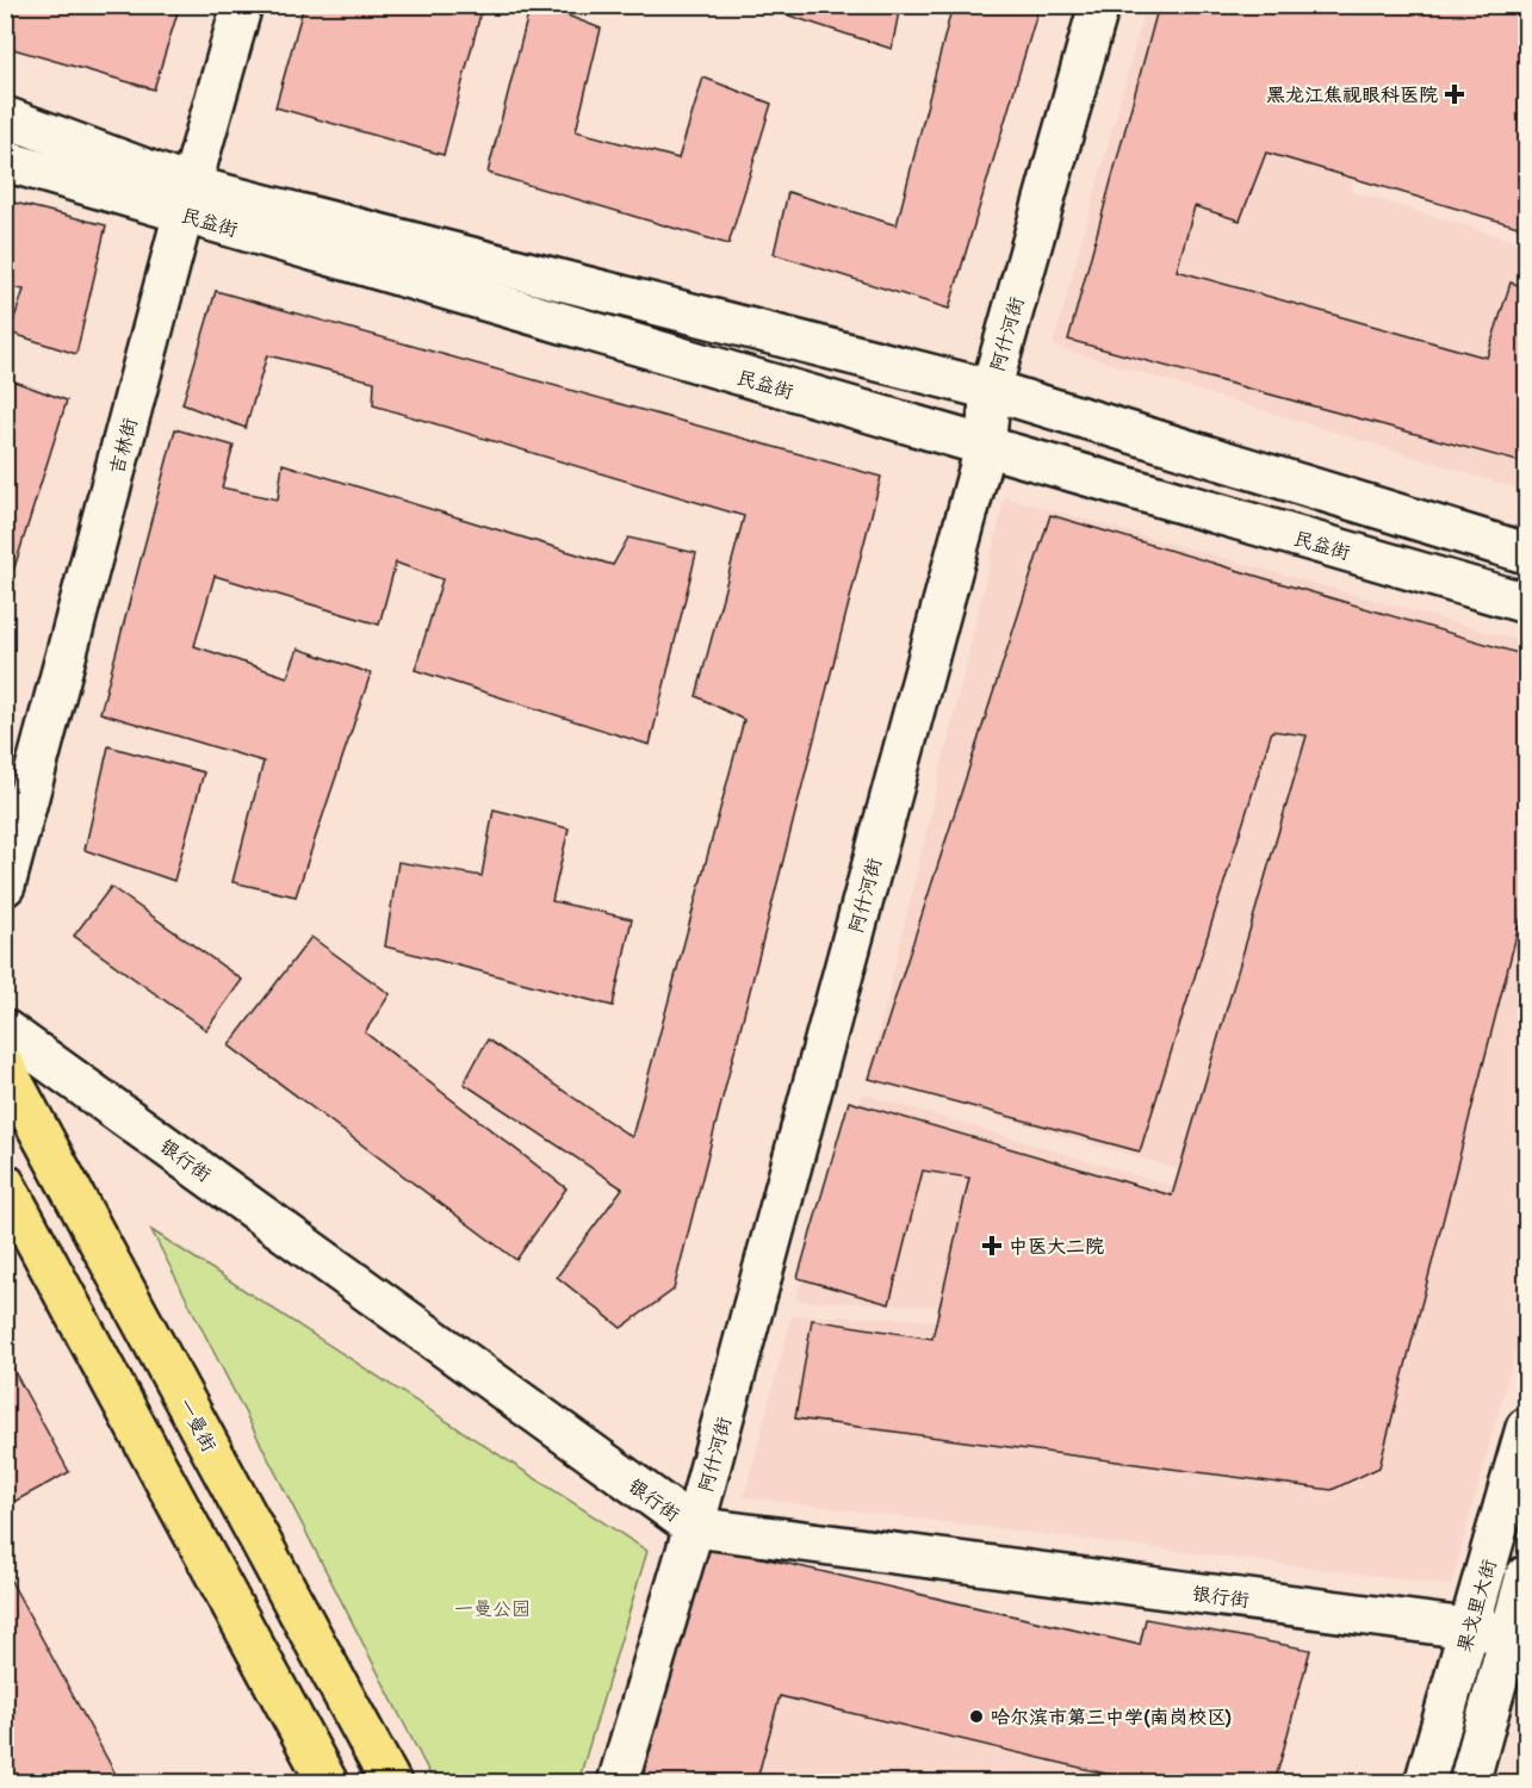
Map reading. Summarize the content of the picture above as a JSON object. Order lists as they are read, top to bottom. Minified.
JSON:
{"streets":{"main road":["一曼街"],"street":["民益街","阿什河街","吉林街","银行街","果戈里大街"]},"crossings":[["民益街","阿什河街"],["民益街","吉林街"],["阿什河街","银行街"],["银行街","果戈里大街"]],"parks":["一曼公园"],"places":{"health":["黑龙江焦视眼科医院","中医大二院"],"other":["哈尔滨市第三中学(南岗校区)"]}}
